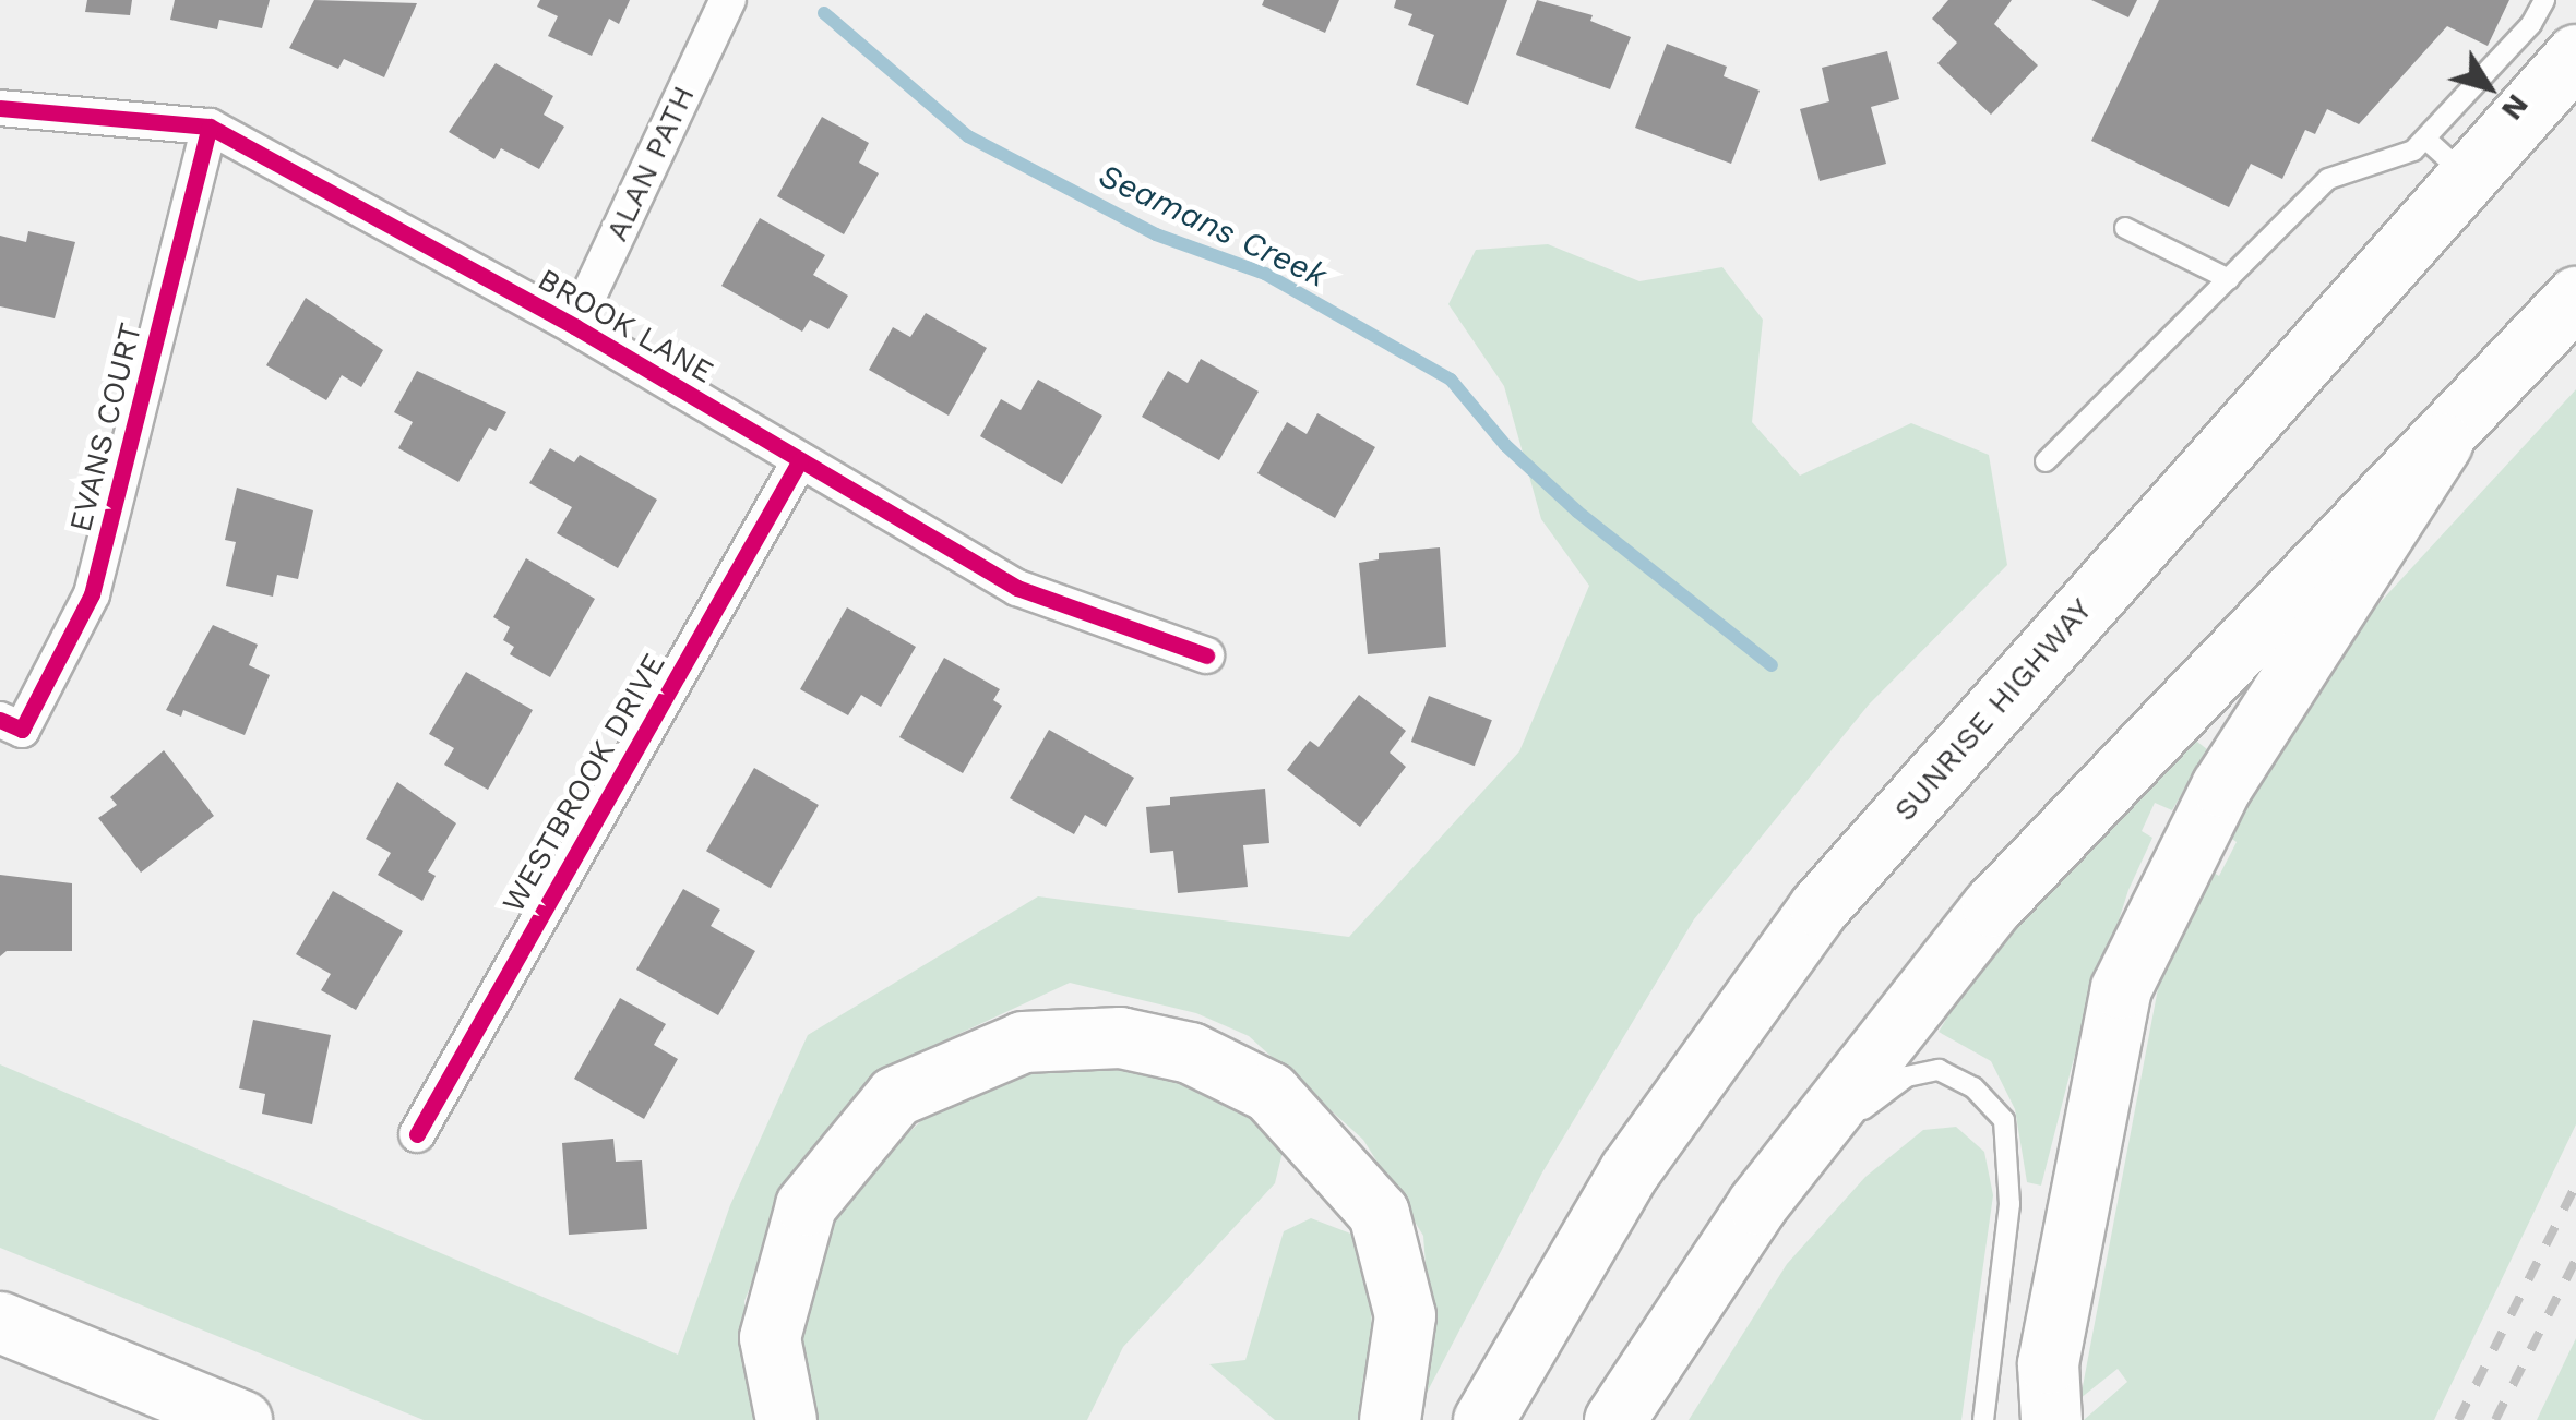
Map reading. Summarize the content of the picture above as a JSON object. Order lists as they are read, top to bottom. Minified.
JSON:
{"streets":{"highway":["SUNRISE HIGHWAY"],"street":["ALAN PATH","BROOK LANE","EVANS COURT","WESTBROOK DRIVE"]},"crossings":[["ALAN PATH","BROOK LANE"],["BROOK LANE","EVANS COURT"],["BROOK LANE","WESTBROOK DRIVE"]],"water":["Seamans Creek"],"north":"bottom right"}
